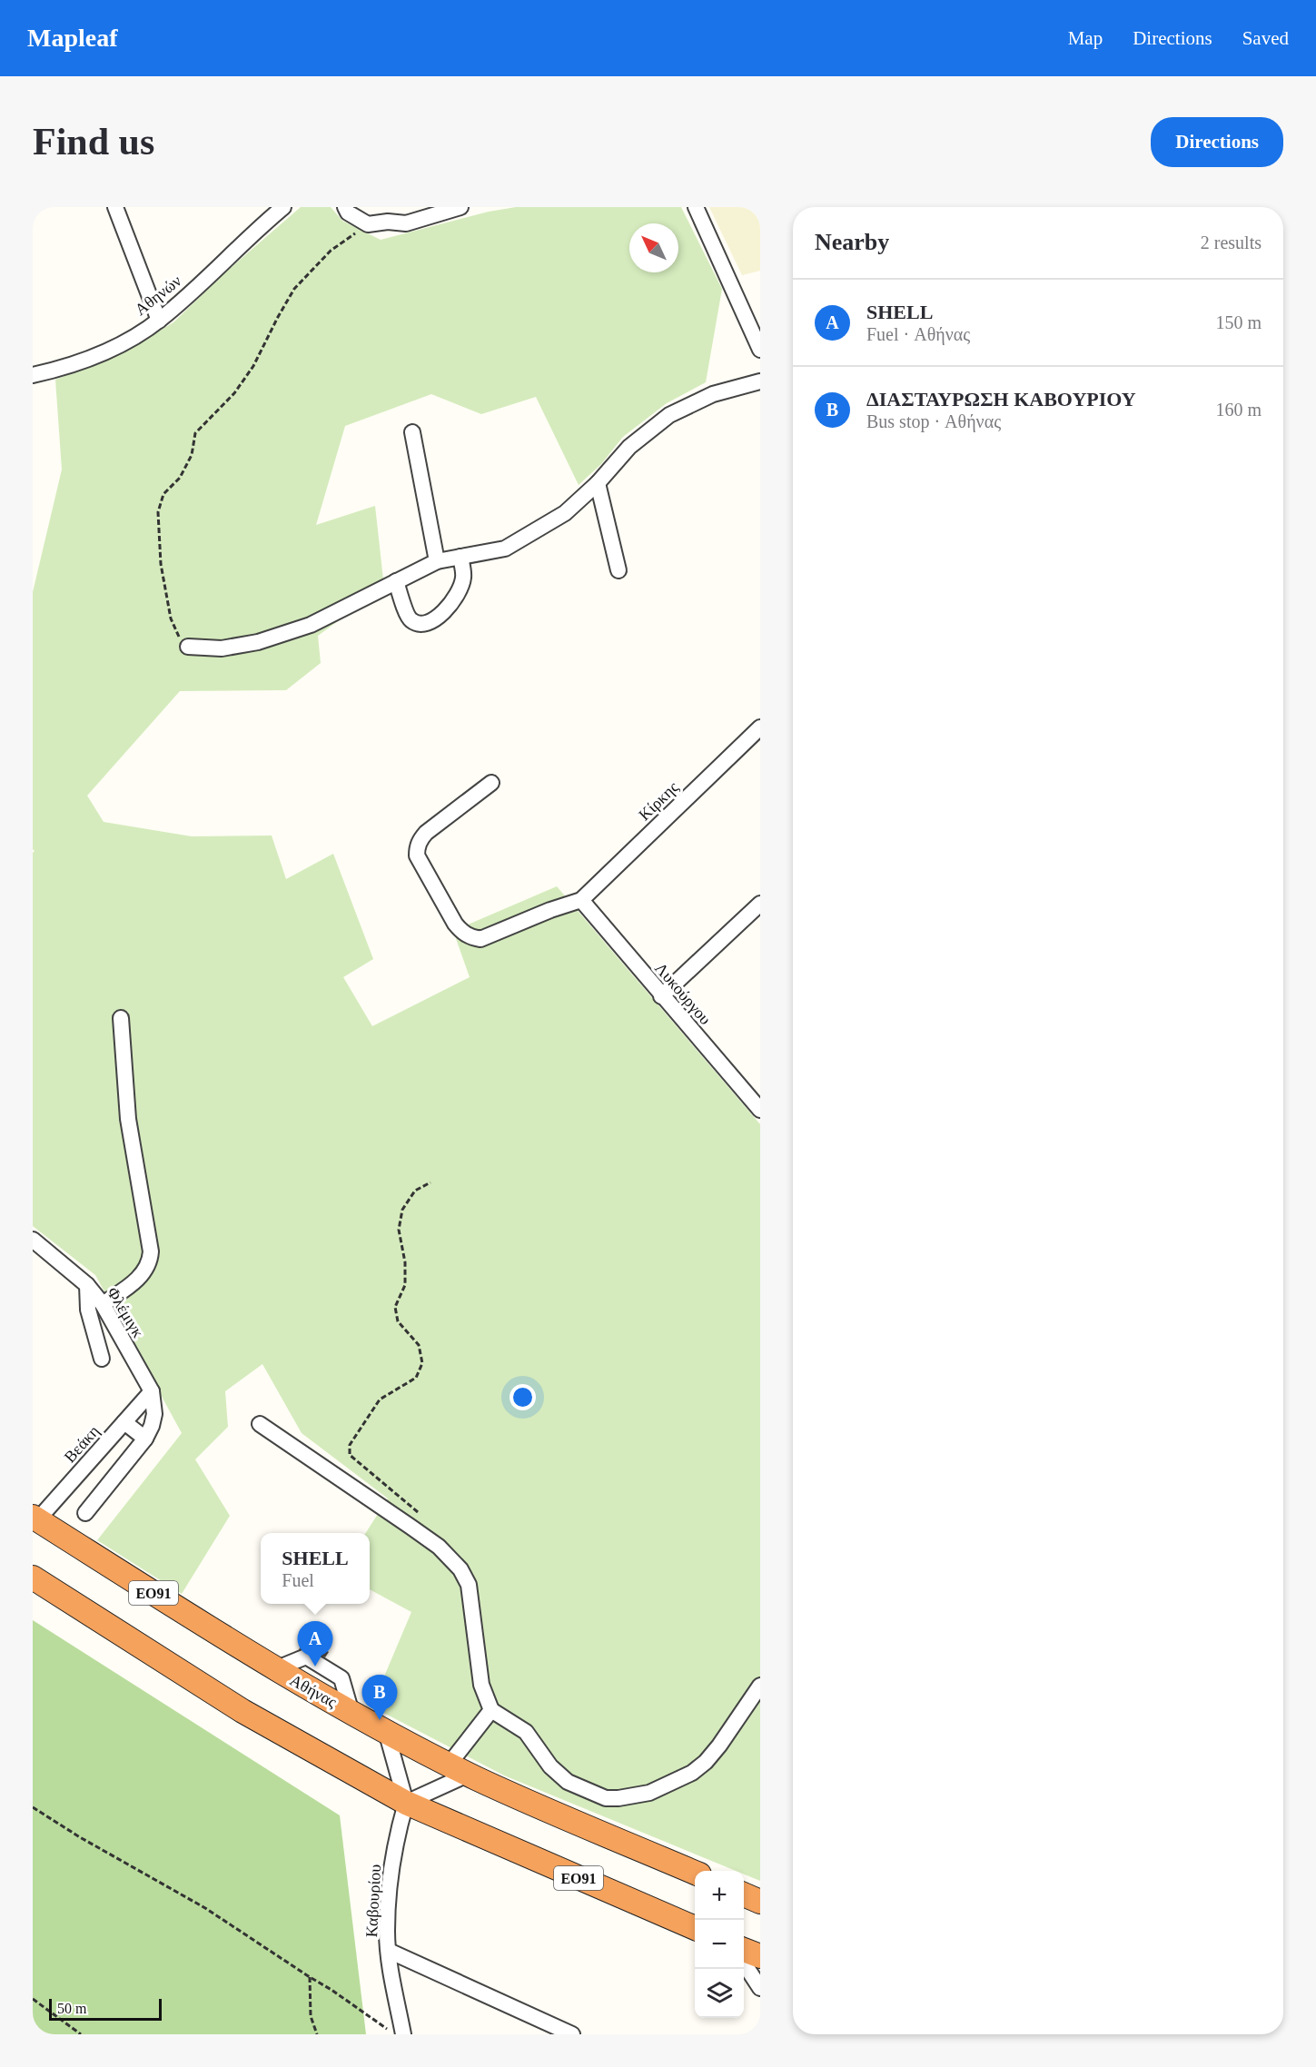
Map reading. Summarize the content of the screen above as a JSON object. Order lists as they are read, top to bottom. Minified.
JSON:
{"streets":{"highway":["ΕΟ91","Αθήνας"],"street":["Αθηνών","Κίρκης","Λυκούργου","Φλέμιγκ","Βεάκη","Καβουρίου"]},"crossings":[["Κίρκης","Λυκούργου"],["Φλέμιγκ","Βεάκη"],["Βεάκη","Αθήνας"],["ΕΟ91","Καβουρίου"]],"scale_bar":"50 m","north":"top left","page":{"header":"Mapleaf","nav":["Map","Directions","Saved"],"buttons":"Directions","title":"Find us","heading":["Nearby","2 results"],"list":[{"mark":"A","name":"SHELL","note":"Fuel · Αθήνας","value":"150 m"},{"mark":"B","name":"ΔΙΑΣΤΑΥΡΩΣΗ ΚΑΒΟΥΡΙΟΥ","note":"Bus stop · Αθήνας","value":"160 m"}],"popup":["SHELL","Fuel"],"pins":["A","B"],"map_buttons":["+","−"],"scale":"50 m"}}
